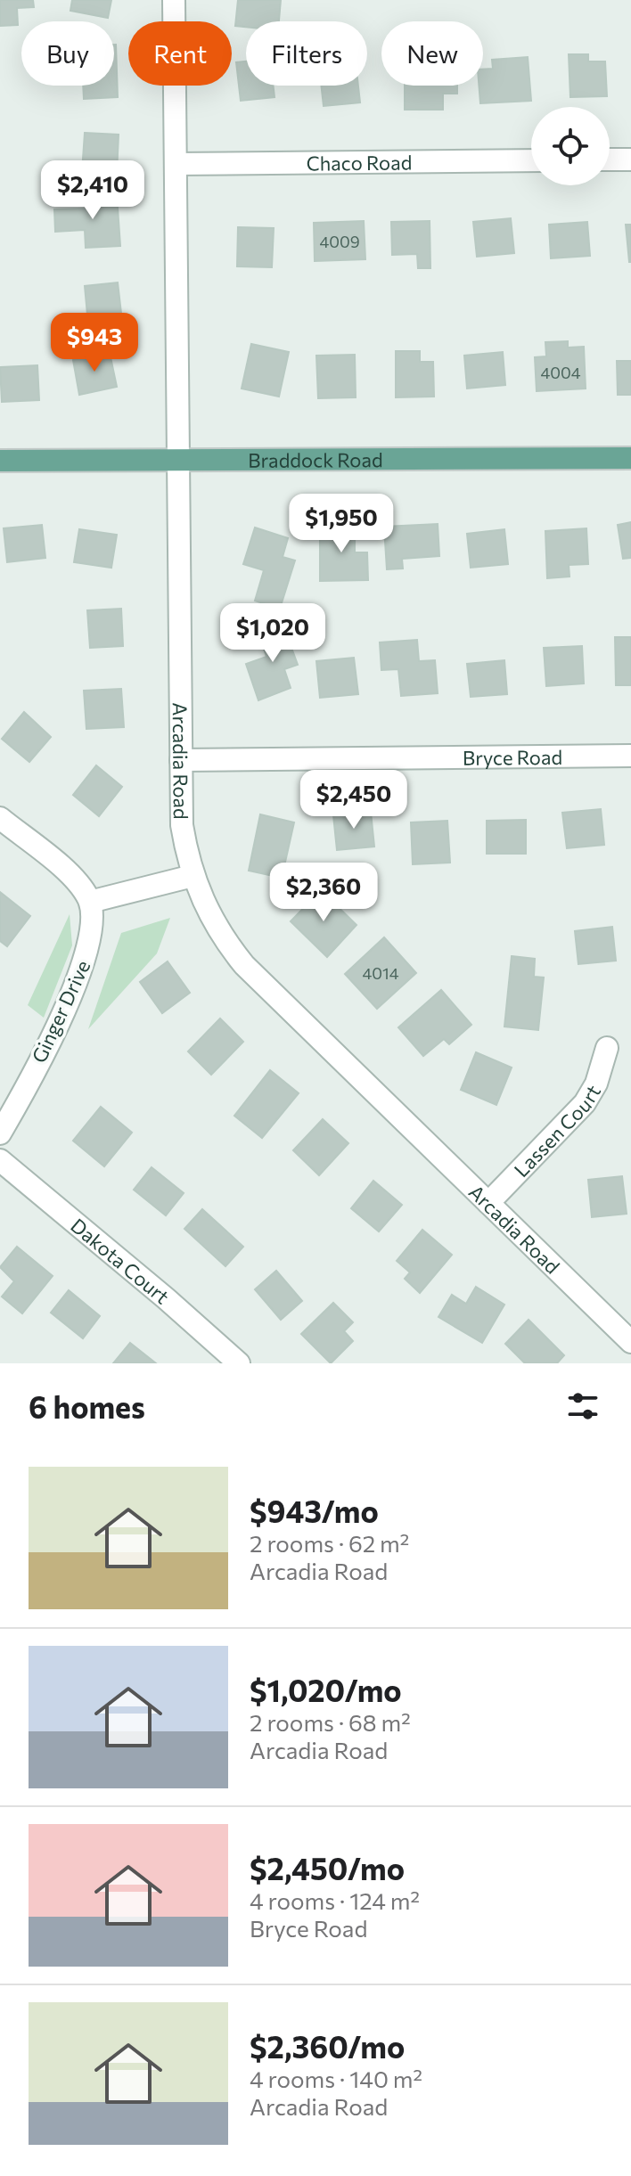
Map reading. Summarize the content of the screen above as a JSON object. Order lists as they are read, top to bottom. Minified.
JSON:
{"streets":{"main road":["Braddock Road"],"street":["Chaco Road","Bryce Road","Arcadia Road","Ginger Drive","Lassen Court","Dakota Court"]},"crossings":[["Chaco Road","Arcadia Road"],["Braddock Road","Arcadia Road"],["Bryce Road","Arcadia Road"],["Arcadia Road","Lassen Court"]],"house_numbers":["4009","4004","4014"],"page":{"chip":["Buy","Rent","Filters","New"],"price":["$2,410","$943","$1,950","$1,020","$2,450","$2,360"],"heading":"6 homes","list":[{"name":"$943/mo","note":"2 rooms · 62 m² · Arcadia Road"},{"name":"$1,020/mo","note":"2 rooms · 68 m² · Arcadia Road"},{"name":"$2,450/mo","note":"4 rooms · 124 m² · Bryce Road"},{"name":"$2,360/mo","note":"4 rooms · 140 m² · Arcadia Road"}]}}
